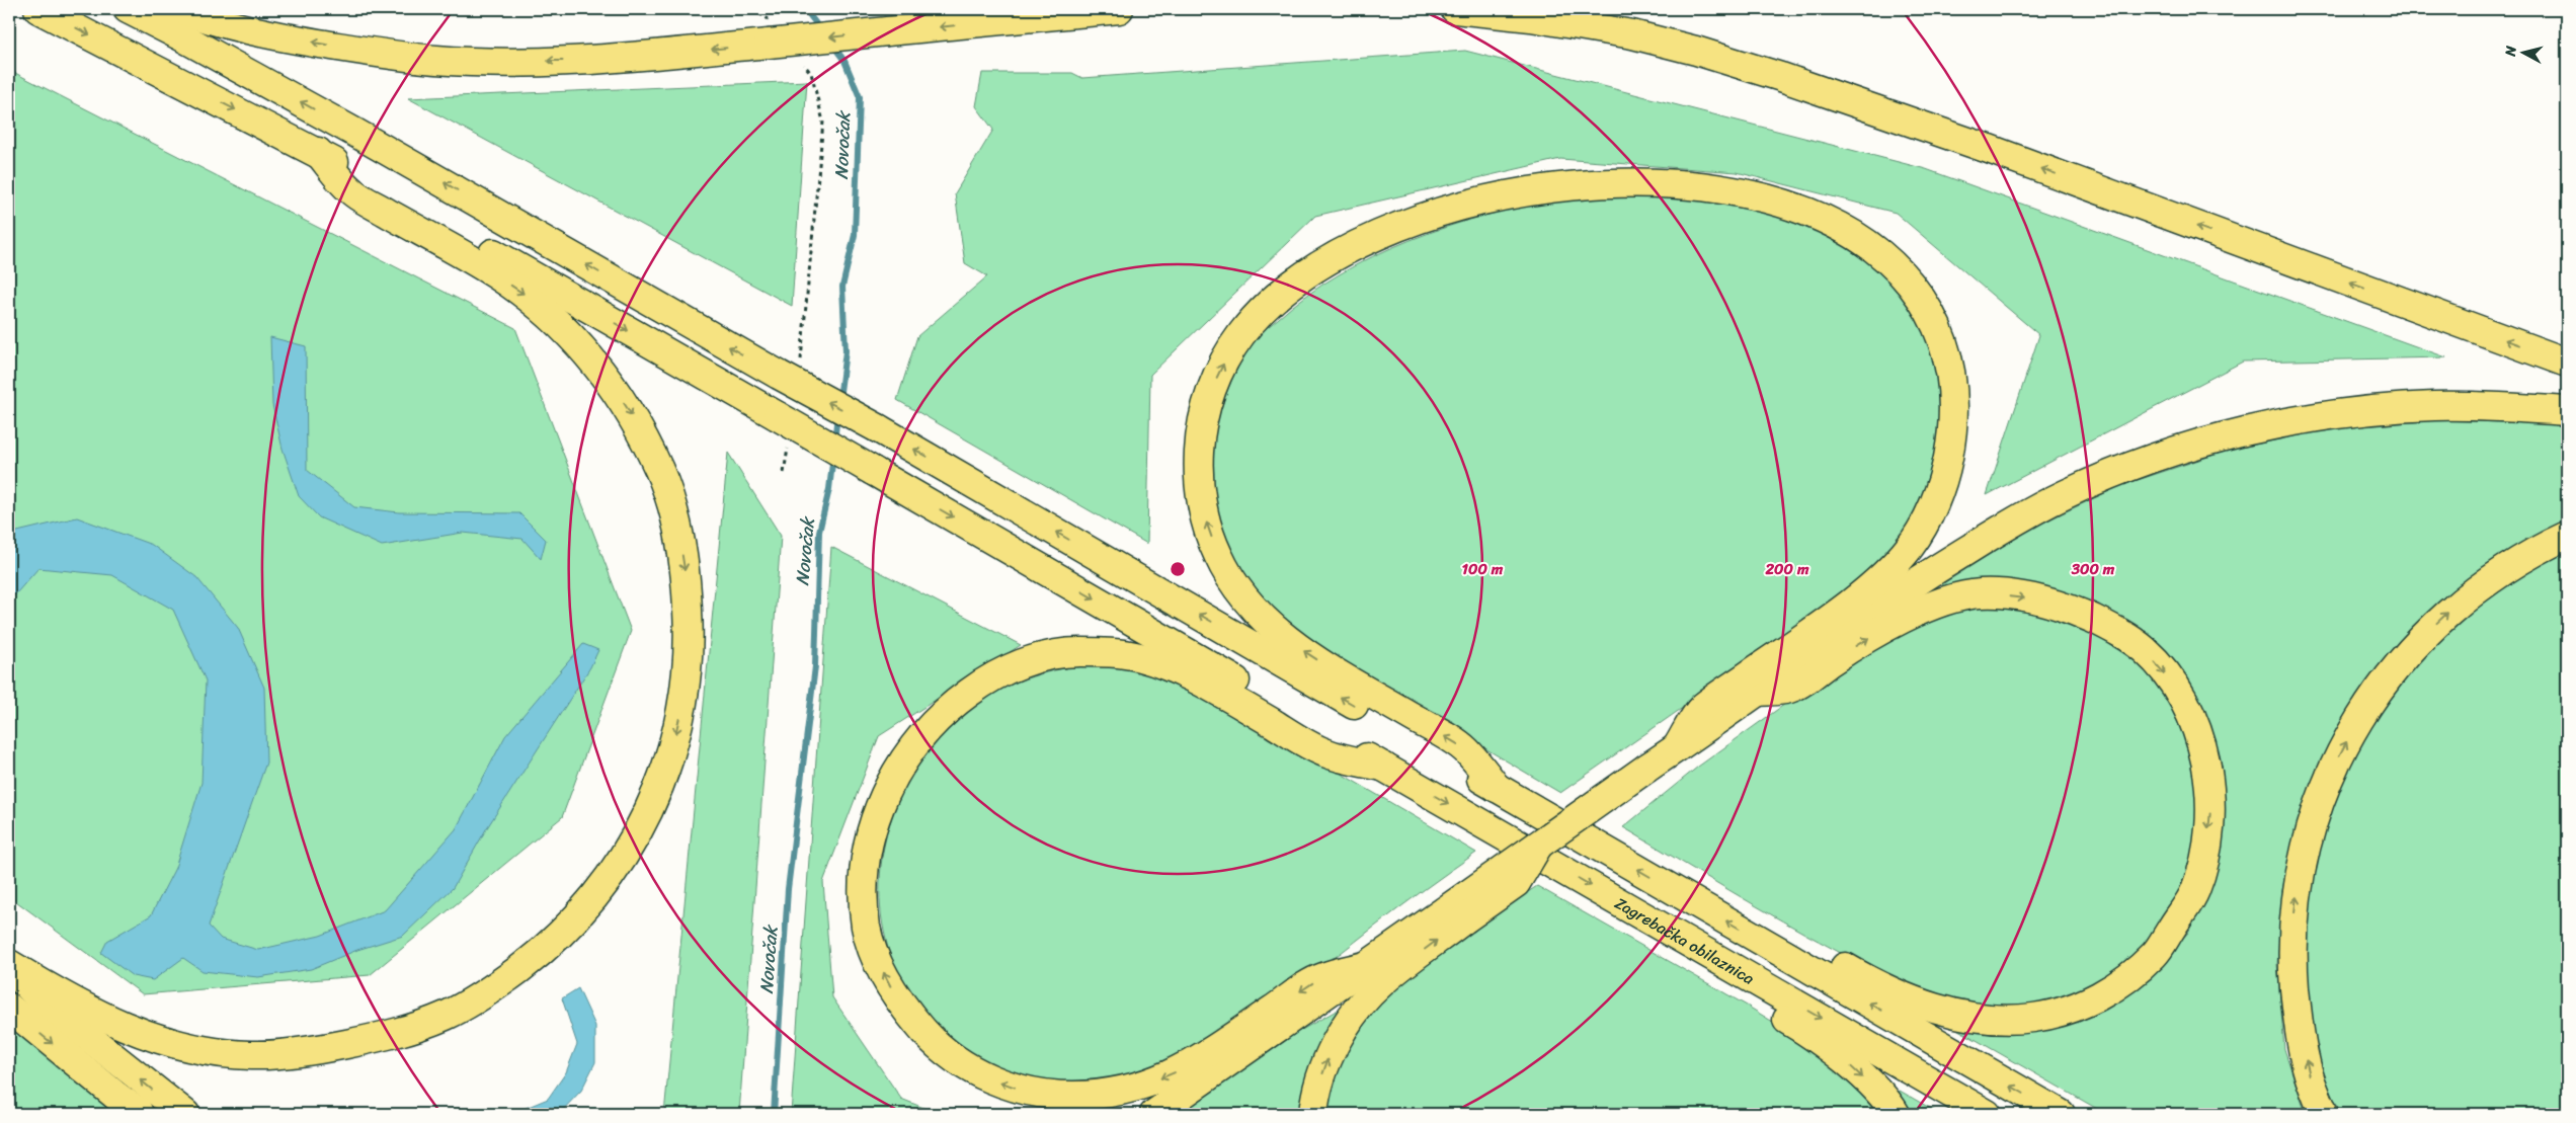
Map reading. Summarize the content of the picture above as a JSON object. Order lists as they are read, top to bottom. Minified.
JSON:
{"streets":{"main road":["Zagrebačka obilaznica"]},"water":["Novočak"],"north":"left","rings":["100 m","200 m","300 m"]}
